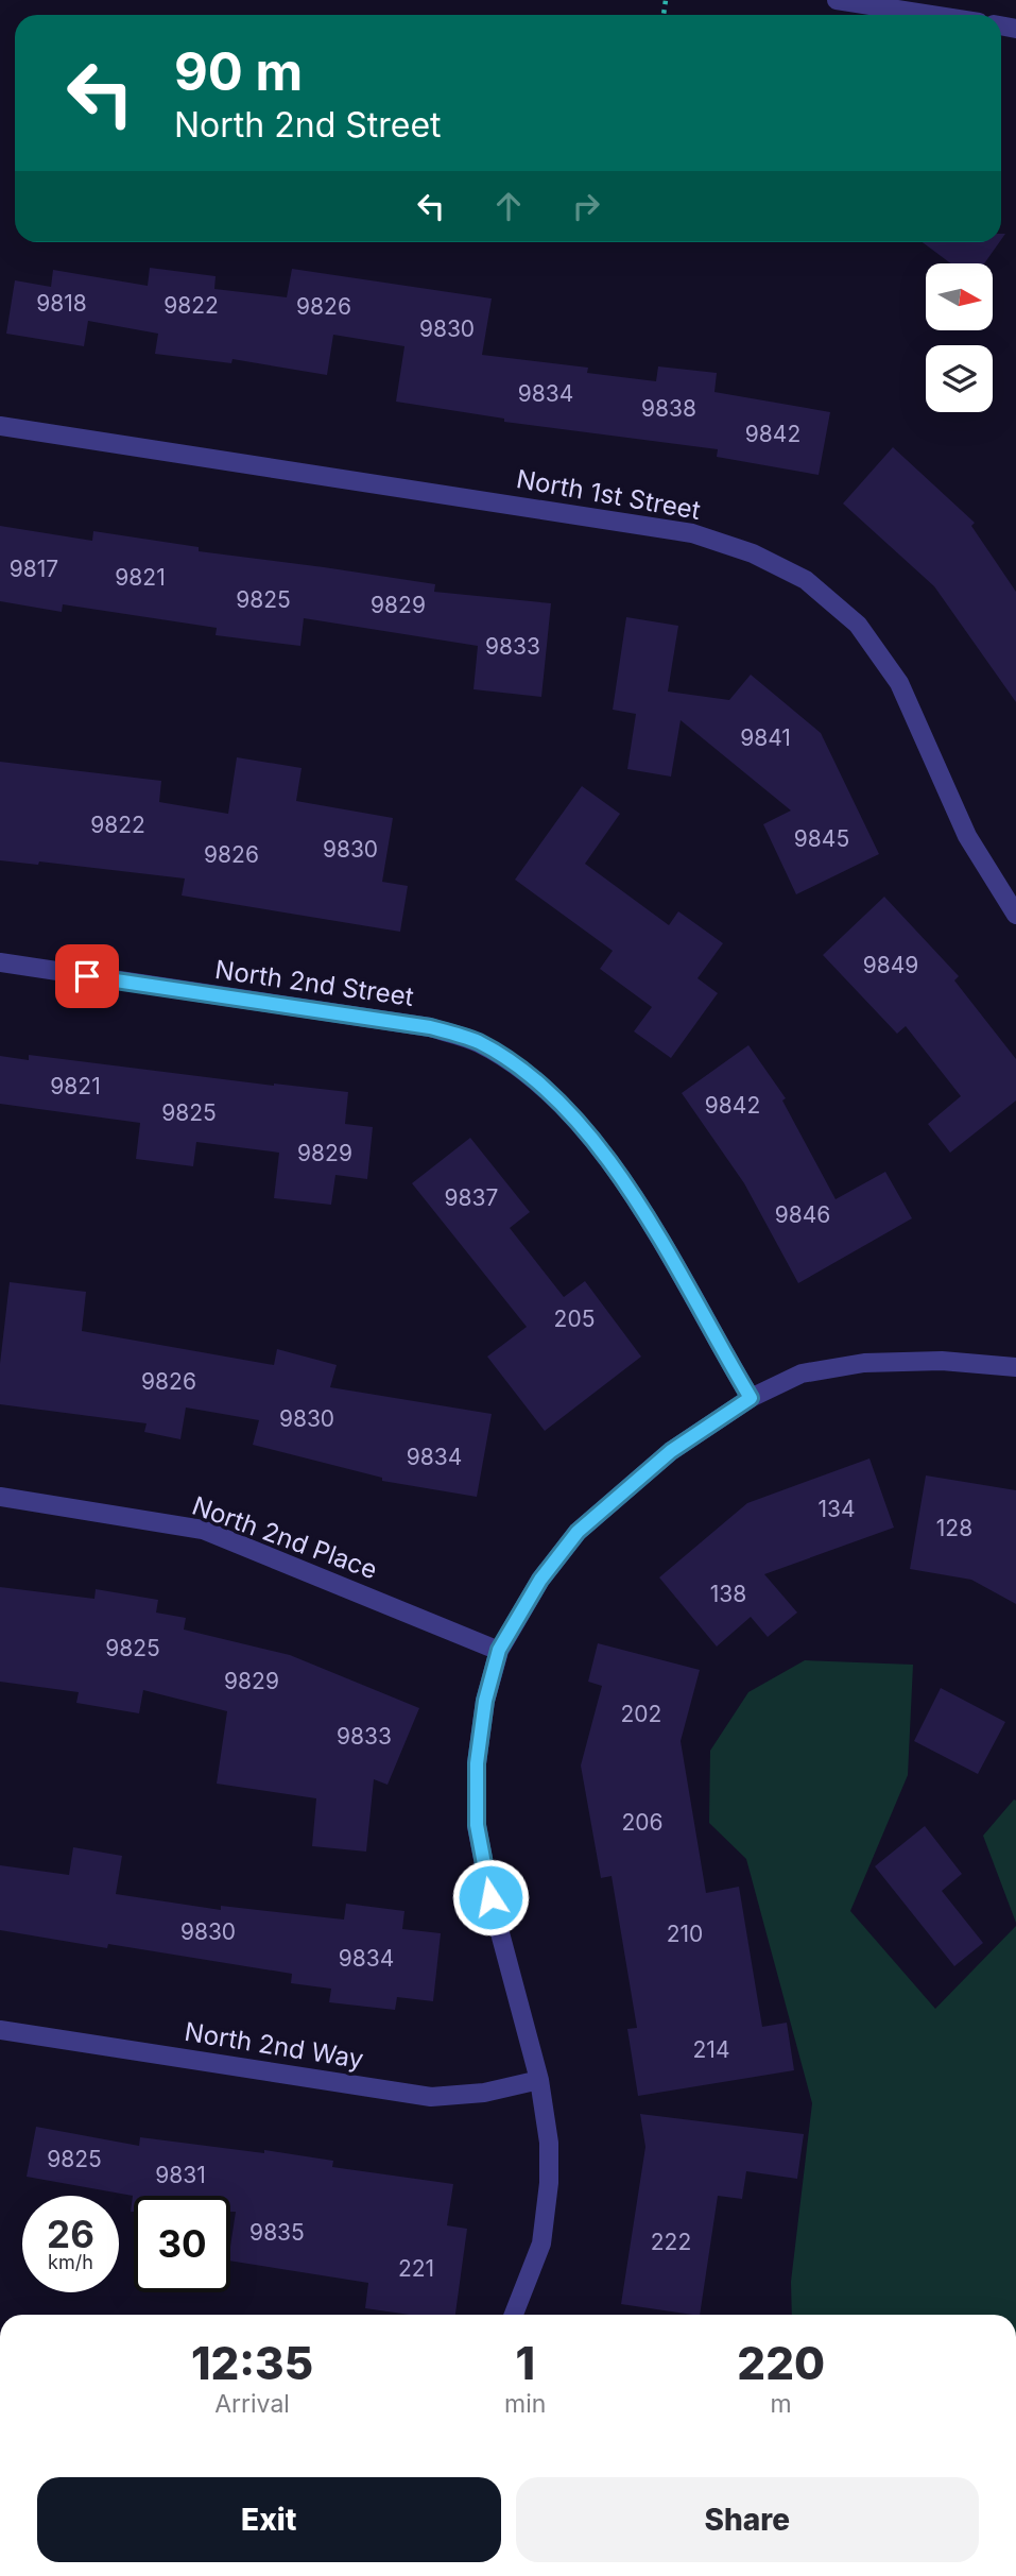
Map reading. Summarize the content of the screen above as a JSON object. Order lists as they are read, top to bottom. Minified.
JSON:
{"streets":{"street":["North 1st Street","North 2nd Street","North 2nd Place","North 2nd Way"]},"house_numbers":["9818","9822","9826","9830","9834","9838","9842","9817","9821","9825","9829","9833","9841","9822","9845","9830","9826","9849","9821","9842","9825","9829","9837","9846","205","9826","9830","9834","134","128","138","9825","9829","202","9833","206","9830","210","9834","214","9825","9831","9835","222","221"],"north":"right","page":{"turn":["90 m","North 2nd Street"],"speed":"26 km/h","limit":"30","eta":["12:35","Arrival","1","min","220","m"],"buttons":["Exit","Share"]}}
